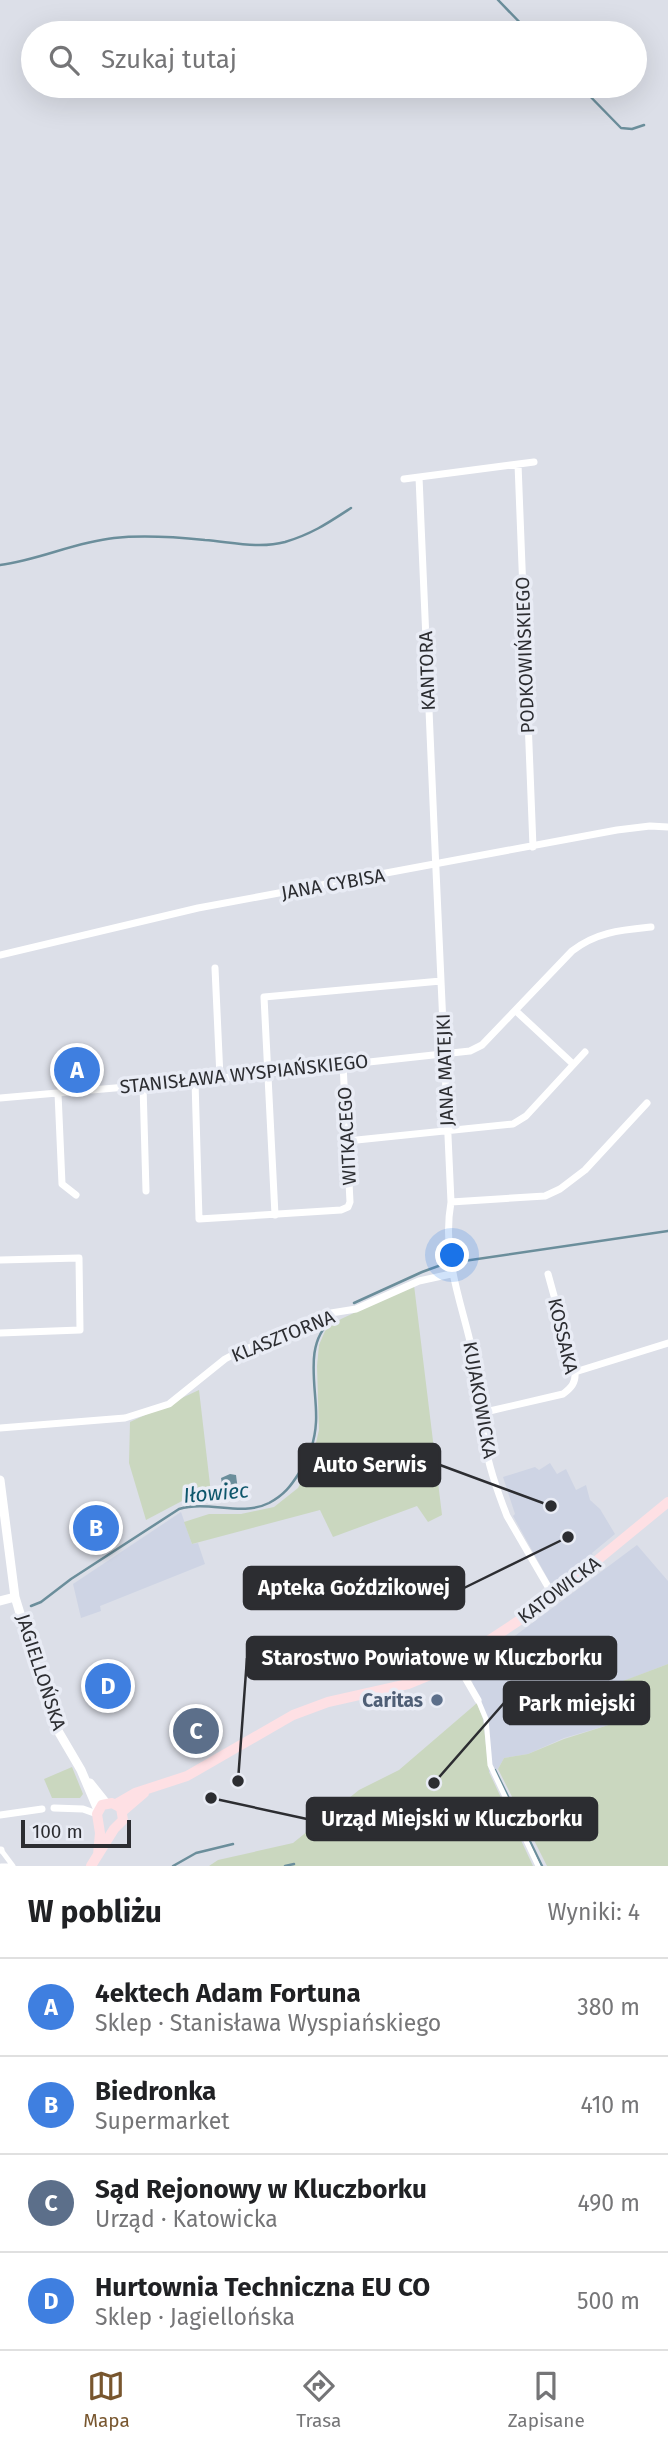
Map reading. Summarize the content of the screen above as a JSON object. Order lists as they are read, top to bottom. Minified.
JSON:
{"streets":{"main road":["KATOWICKA"],"street":["PODKOWIŃSKIEGO","KANTORA","JANA CYBISA","JANA MATEJKI","STANISŁAWA WYSPIAŃSKIEGO","WITKACEGO","KLASZTORNA","KOSSAKA","KUJAKOWICKA","JAGIELLOŃSKA"]},"crossings":[["PODKOWIŃSKIEGO","JANA CYBISA"],["KANTORA","JANA CYBISA"],["KANTORA","JANA MATEJKI"],["JANA CYBISA","JANA MATEJKI"],["JANA MATEJKI","STANISŁAWA WYSPIAŃSKIEGO"],["JANA MATEJKI","KLASZTORNA"],["JANA MATEJKI","KUJAKOWICKA"],["STANISŁAWA WYSPIAŃSKIEGO","WITKACEGO"],["KLASZTORNA","KUJAKOWICKA"],["KOSSAKA","KUJAKOWICKA"],["KUJAKOWICKA","KATOWICKA"],["KATOWICKA","JAGIELLOŃSKA"]],"water":["Iłowiec"],"places":["Auto Serwis","Apteka Goździkowej","Caritas","Starostwo Powiatowe w Kluczborku","Park miejski","Urząd Miejski w Kluczborku"],"scale_bar":"100 m","page":{"search":"Szukaj tutaj","pins":["A","B","D","C"],"scale":"100 m","heading":["W pobliżu","Wyniki: 4"],"list":[{"mark":"A","name":"4ektech Adam Fortuna","note":"Sklep · Stanisława Wyspiańskiego","value":"380 m"},{"mark":"B","name":"Biedronka","note":"Supermarket","value":"410 m"},{"mark":"C","name":"Sąd Rejonowy w Kluczborku","note":"Urząd · Katowicka","value":"490 m"},{"mark":"D","name":"Hurtownia Techniczna EU CO","note":"Sklep · Jagiellońska","value":"500 m"}],"nav":["Mapa","Trasa","Zapisane"]}}
